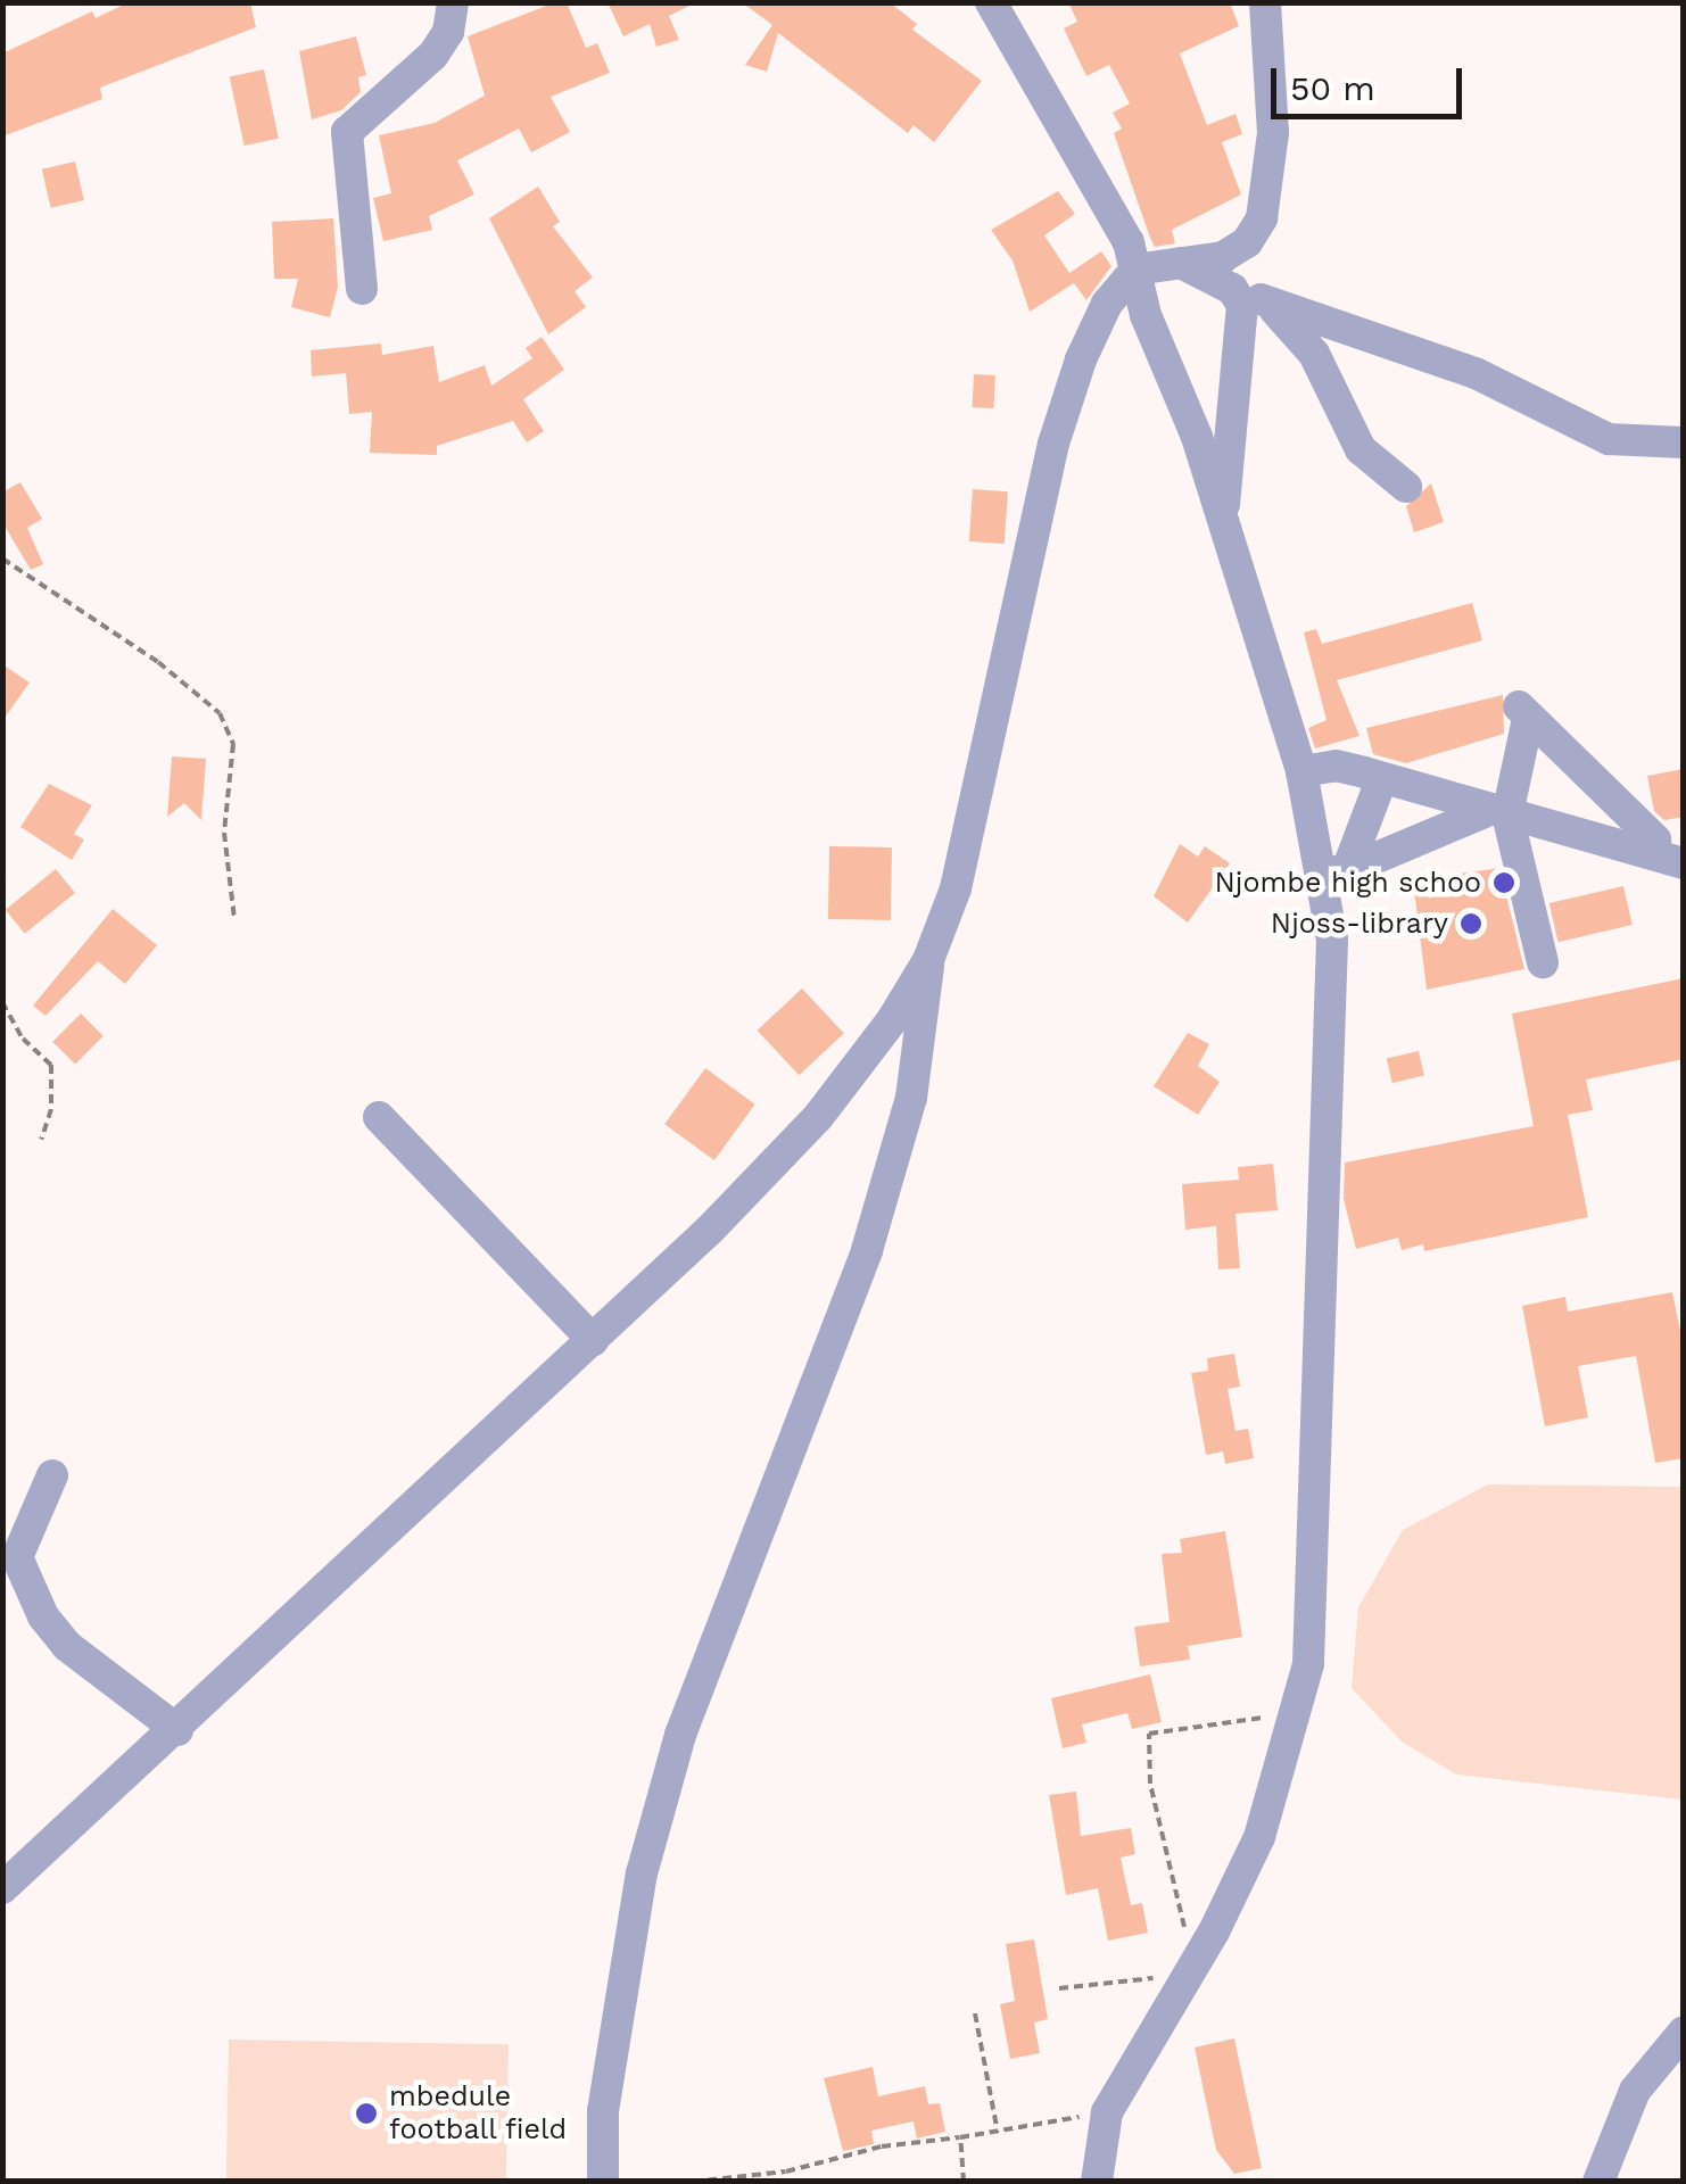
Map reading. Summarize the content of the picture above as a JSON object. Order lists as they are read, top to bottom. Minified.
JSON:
{"places":["Njombe high schoo","Njoss-library","mbedule football field"],"scale_bar":"50 m"}
